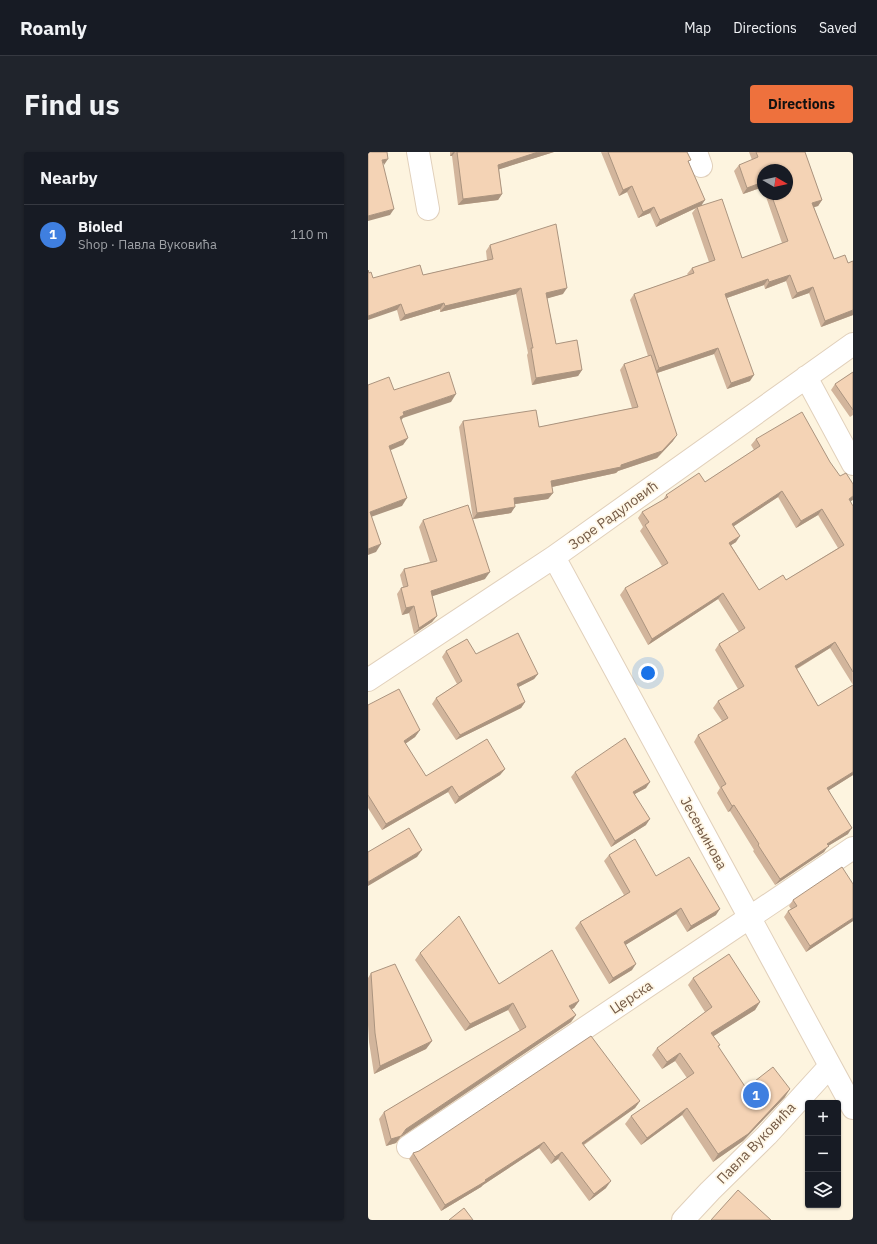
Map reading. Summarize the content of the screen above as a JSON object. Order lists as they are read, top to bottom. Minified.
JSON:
{"streets":{"street":["Зоре Радуловић","Јесењинова","Церска","Павла Вуковића"]},"crossings":[["Зоре Радуловић","Јесењинова"],["Јесењинова","Церска"],["Јесењинова","Павла Вуковића"]],"north":"right","page":{"header":"Roamly","nav":["Map","Directions","Saved"],"buttons":"Directions","title":"Find us","heading":"Nearby","list":[{"mark":"1","name":"Bioled","note":"Shop · Павла Вуковића","value":"110 m"}],"pins":"1","map_buttons":["+","−"]}}
